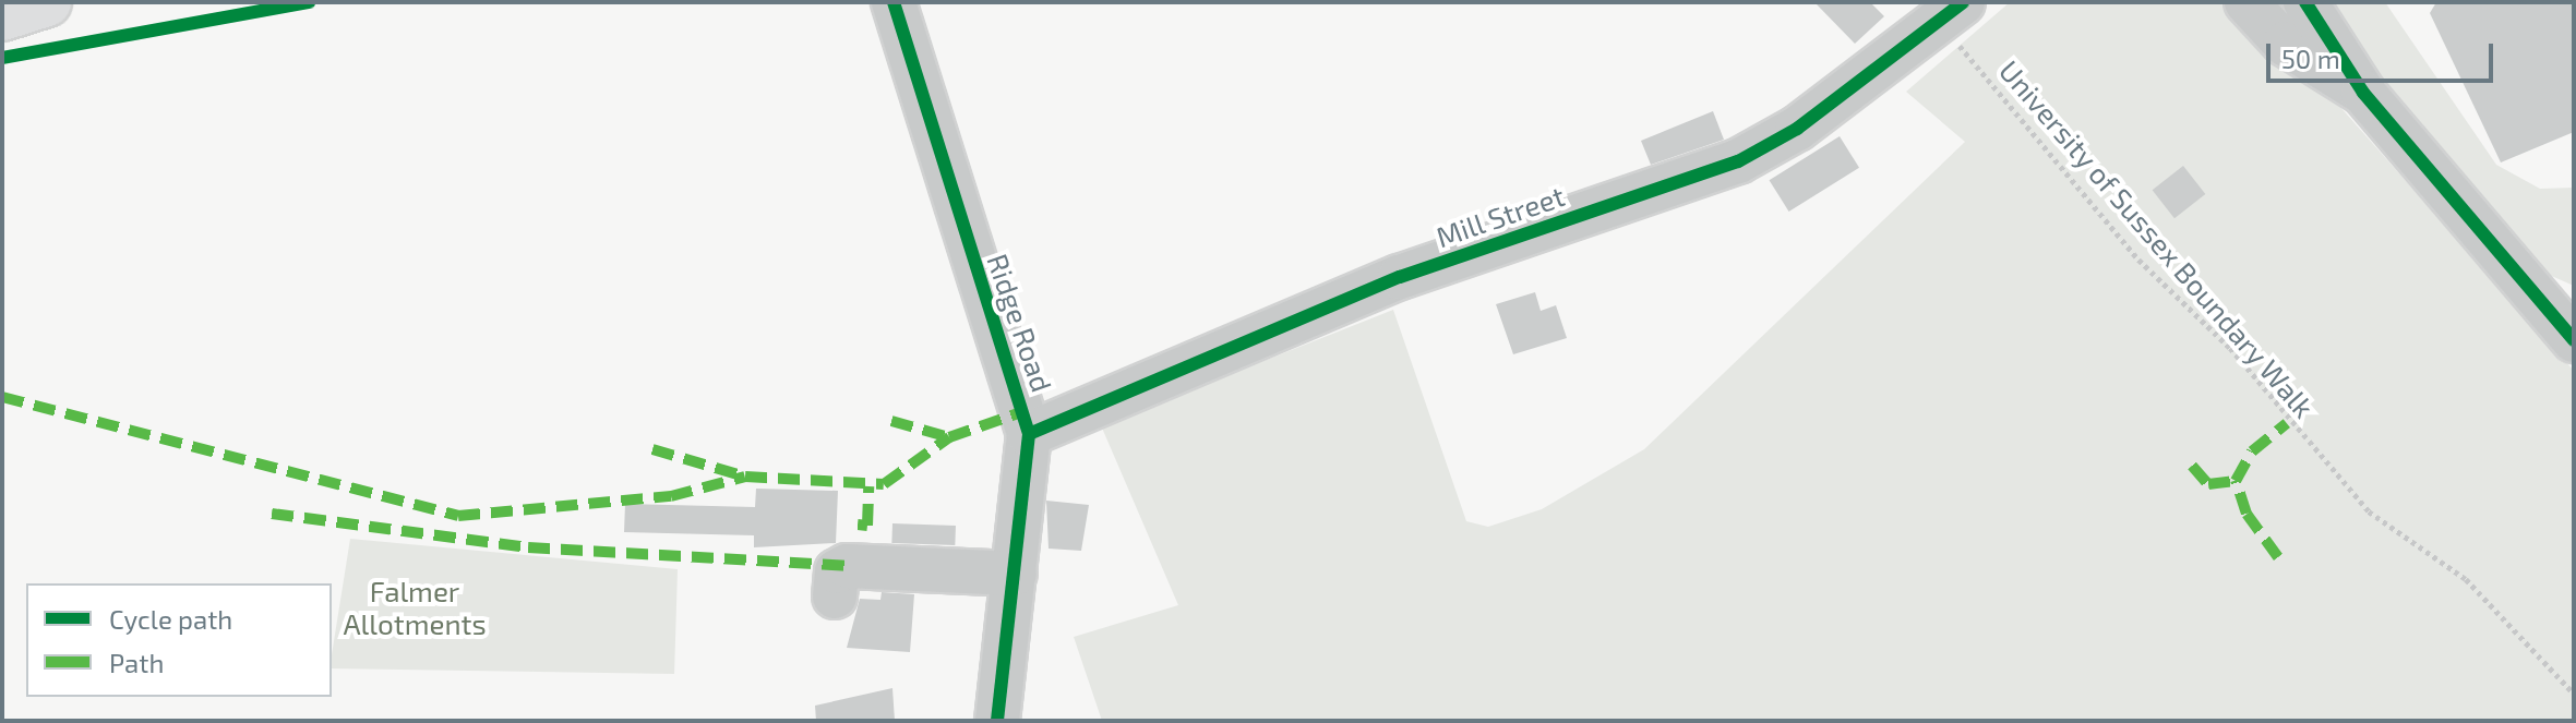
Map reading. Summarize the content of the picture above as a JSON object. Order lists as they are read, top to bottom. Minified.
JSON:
{"streets":{"street":["Mill Street","Ridge Road"],"path":["University of Sussex Boundary Walk"]},"crossings":[["Mill Street","University of Sussex Boundary Walk"],["Mill Street","Ridge Road"]],"parks":["Falmer Allotments"],"legend":["Cycle path","Path"],"scale_bar":"50 m"}
